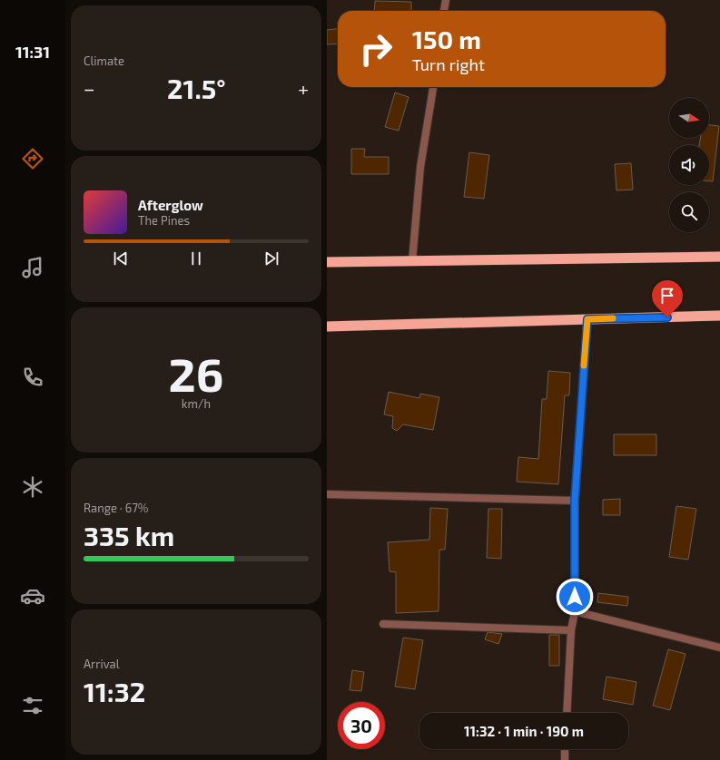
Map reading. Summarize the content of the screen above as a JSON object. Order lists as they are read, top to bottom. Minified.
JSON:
{"north":"right","page":{"tabs":"11:31","tile":["Climate",["26","km/h"],["Range · 67%","335 km"],["Arrival","11:32"]],"turn":["150 m","Turn right"],"heat":["−","21.5°","+"],"song":["Afterglow","The Pines"],"limit":"30","trip":"11:32 · 1 min · 190 m"}}
